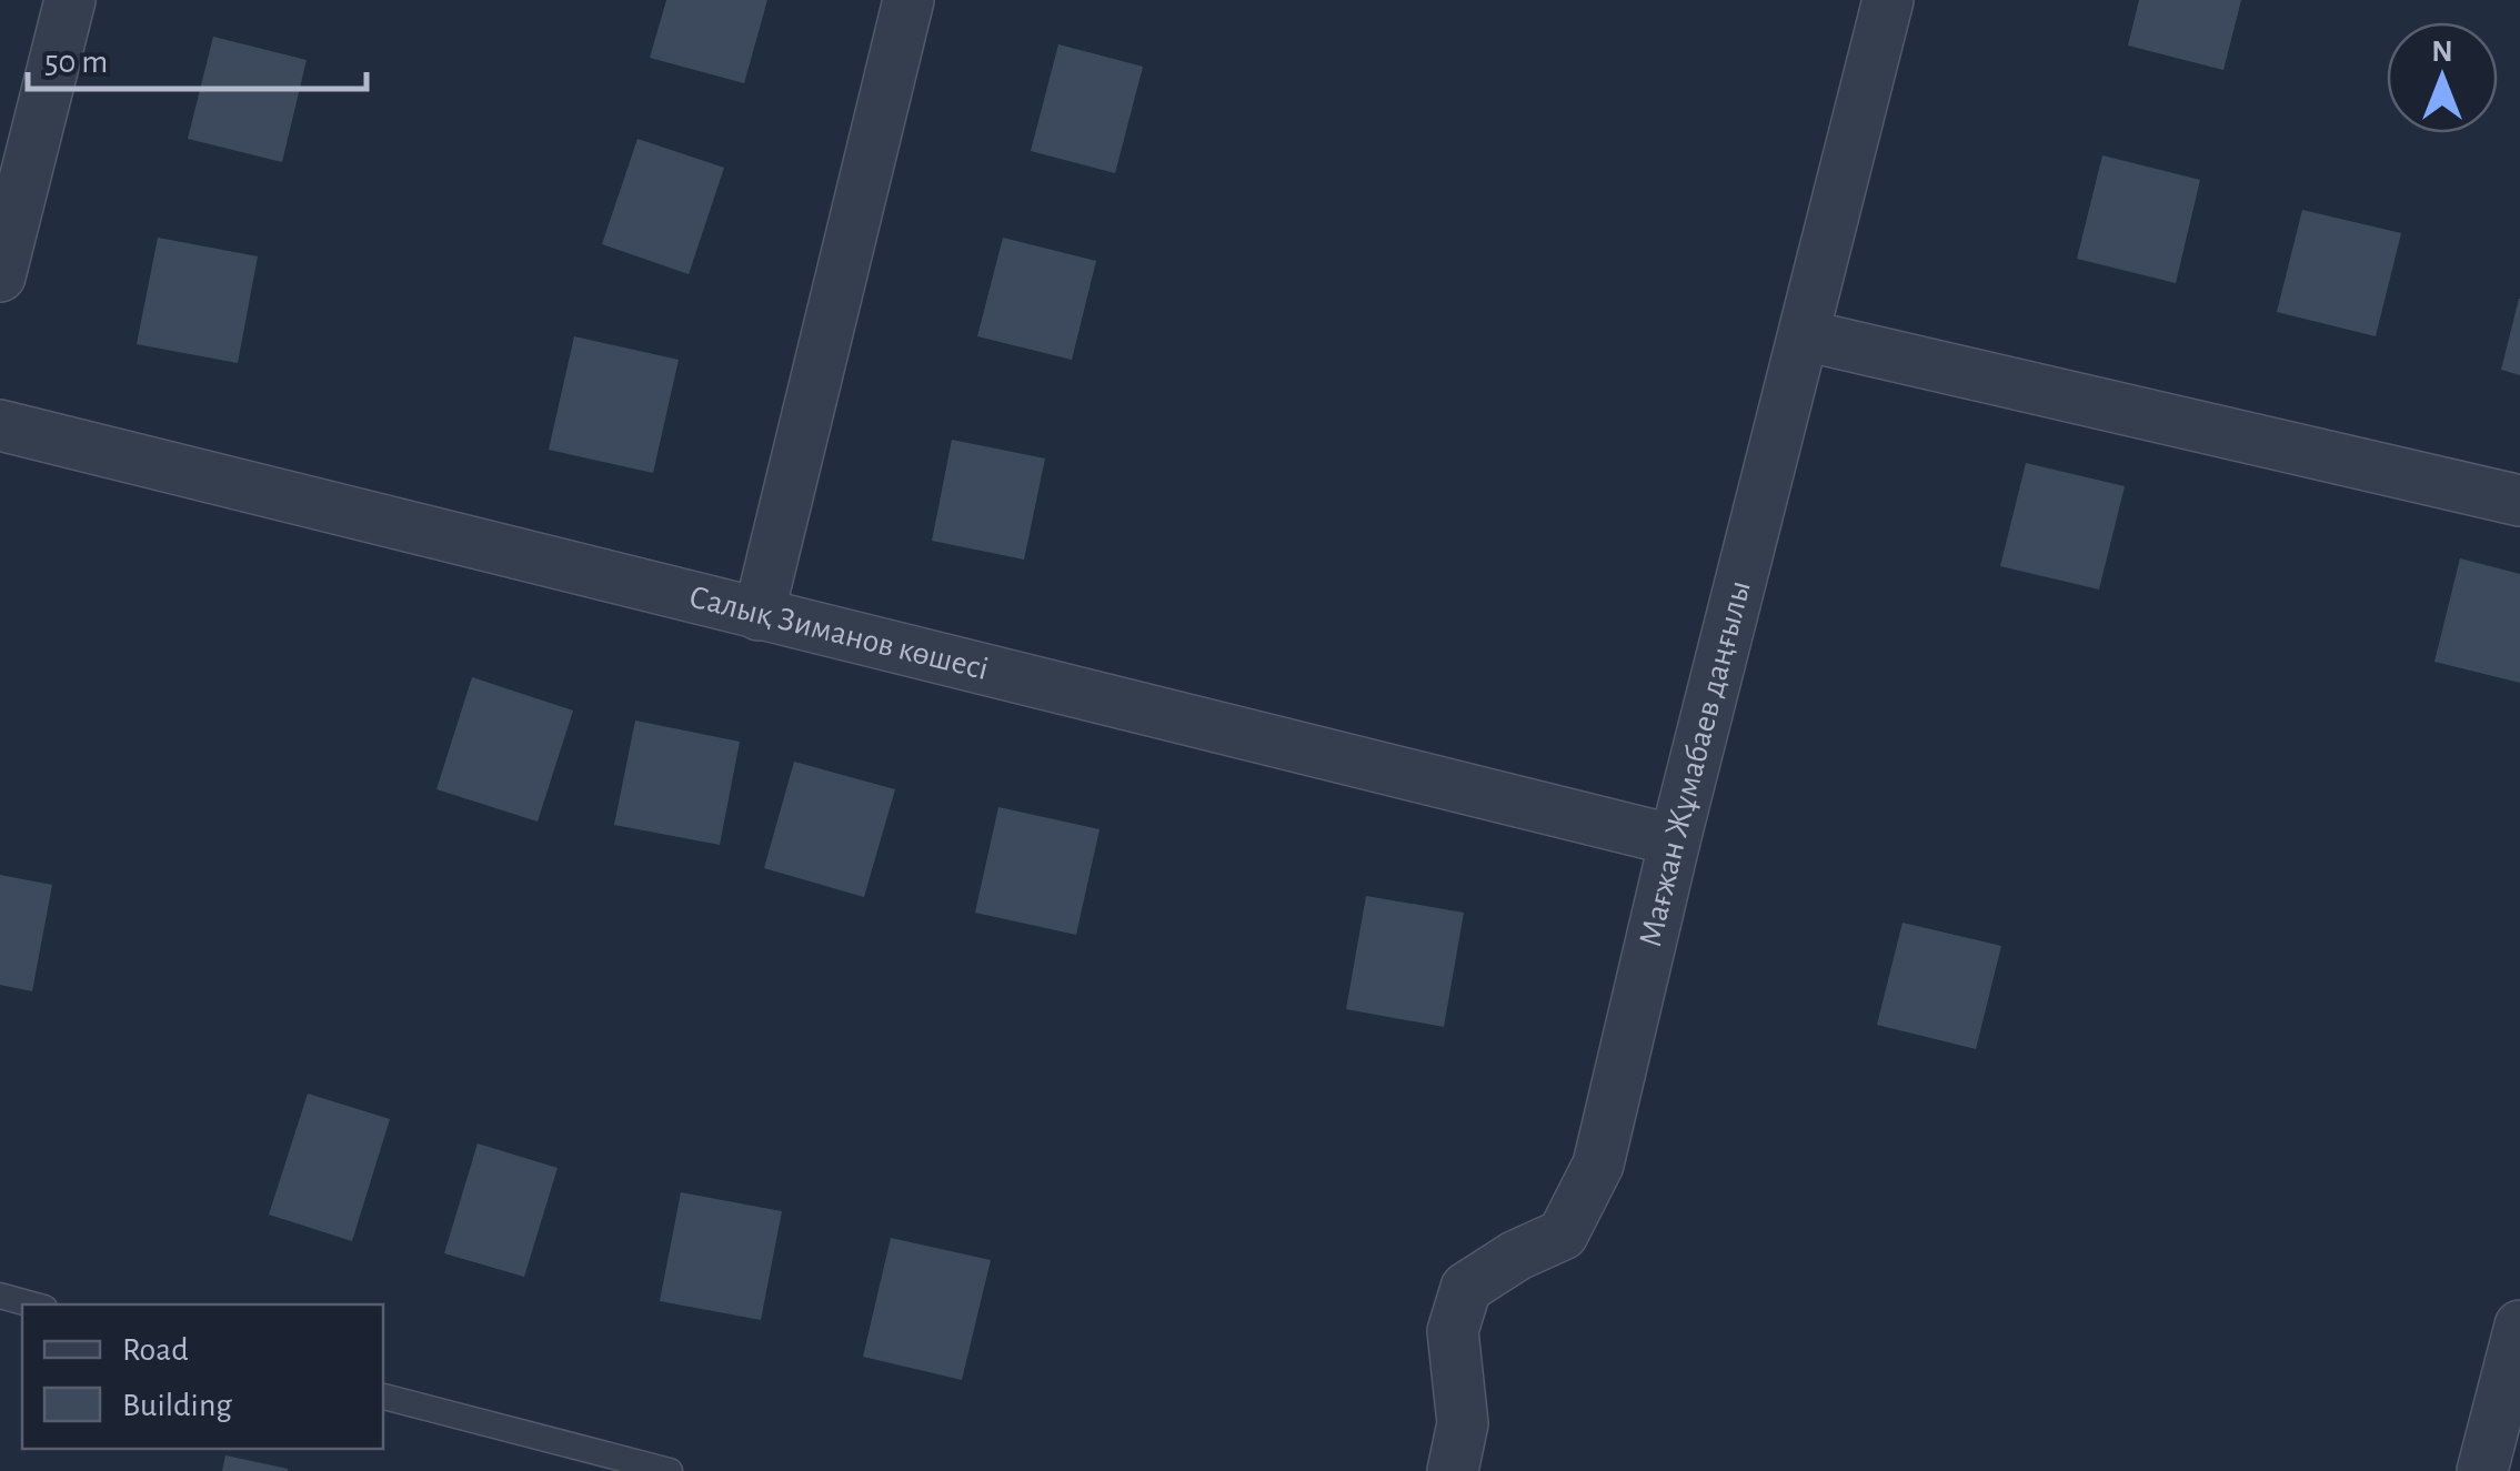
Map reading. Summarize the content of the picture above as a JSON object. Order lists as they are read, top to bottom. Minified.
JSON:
{"streets":{"street":["Салық Зиманов көшесі","Мағжан Жұмабаев даңғылы"]},"crossings":[["Салық Зиманов көшесі","Мағжан Жұмабаев даңғылы"]],"legend":["Road","Building"],"scale_bar":"50 m","north":"top"}
